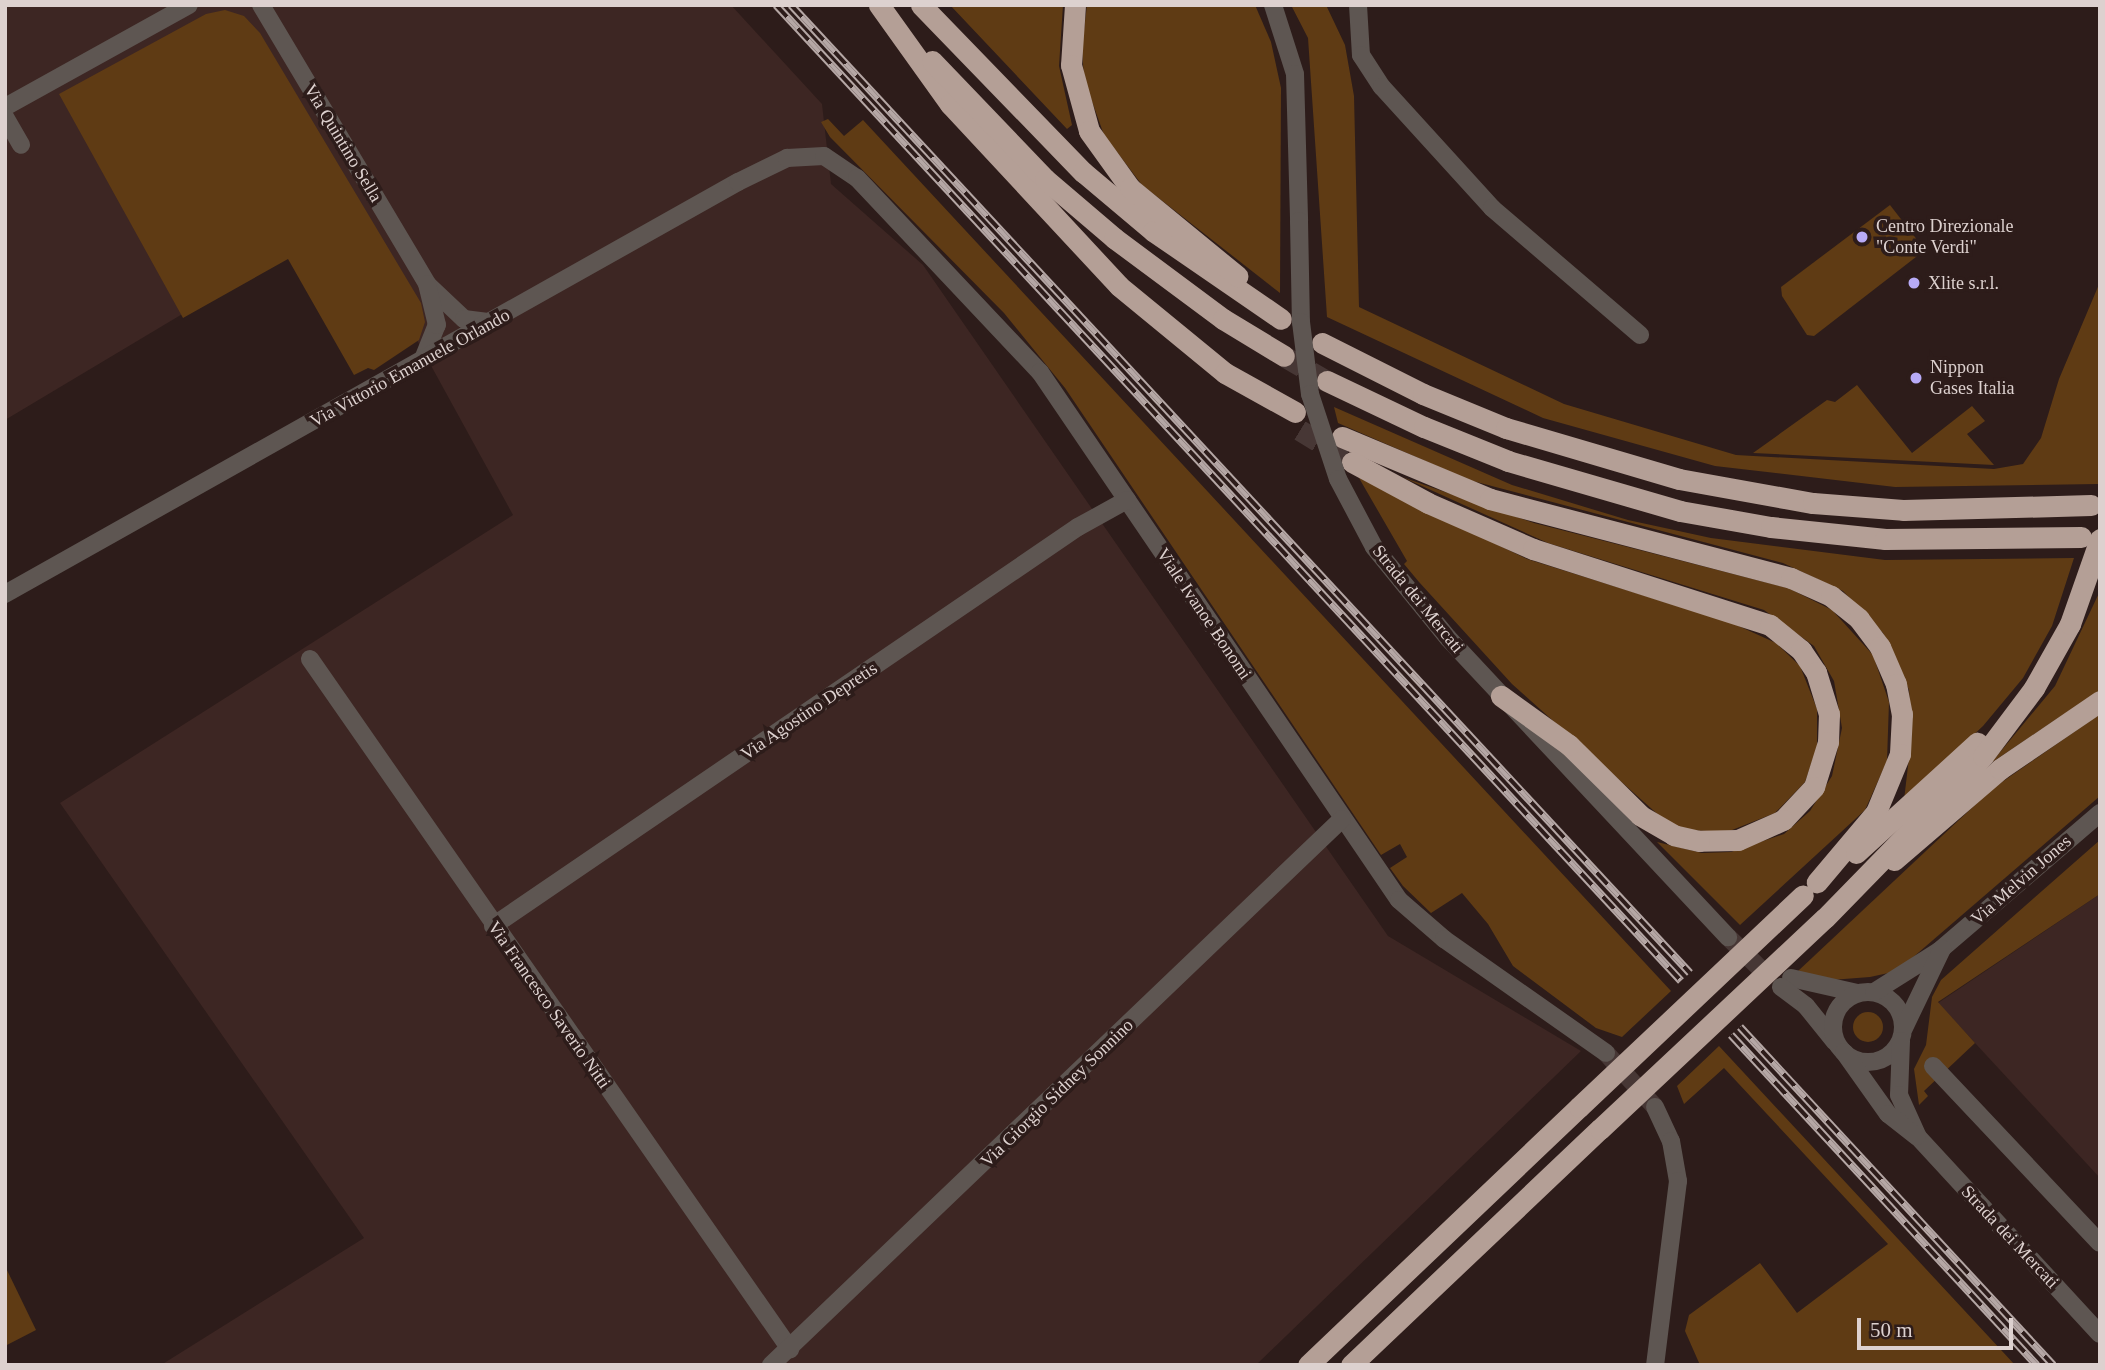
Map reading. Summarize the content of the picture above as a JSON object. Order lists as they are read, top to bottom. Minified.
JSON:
{"streets":{"street":["Via Quintino Sella","Via Vittorio Emanuele Orlando","Strada dei Mercati","Viale Ivanoe Bonomi","Via Agostino Depretis","Via Melvin Jones","Via Francesco Saverio Nitti","Via Giorgio Sidney Sonnino"]},"crossings":[["Via Quintino Sella","Via Vittorio Emanuele Orlando"],["Via Vittorio Emanuele Orlando","Viale Ivanoe Bonomi"],["Strada dei Mercati","Via Melvin Jones"],["Viale Ivanoe Bonomi","Via Agostino Depretis"],["Viale Ivanoe Bonomi","Via Giorgio Sidney Sonnino"],["Via Agostino Depretis","Via Francesco Saverio Nitti"],["Via Francesco Saverio Nitti","Via Giorgio Sidney Sonnino"]],"places":["Centro Direzionale \"Conte Verdi\"","Xlite s.r.l.","Nippon Gases Italia"],"scale_bar":"50 m"}
